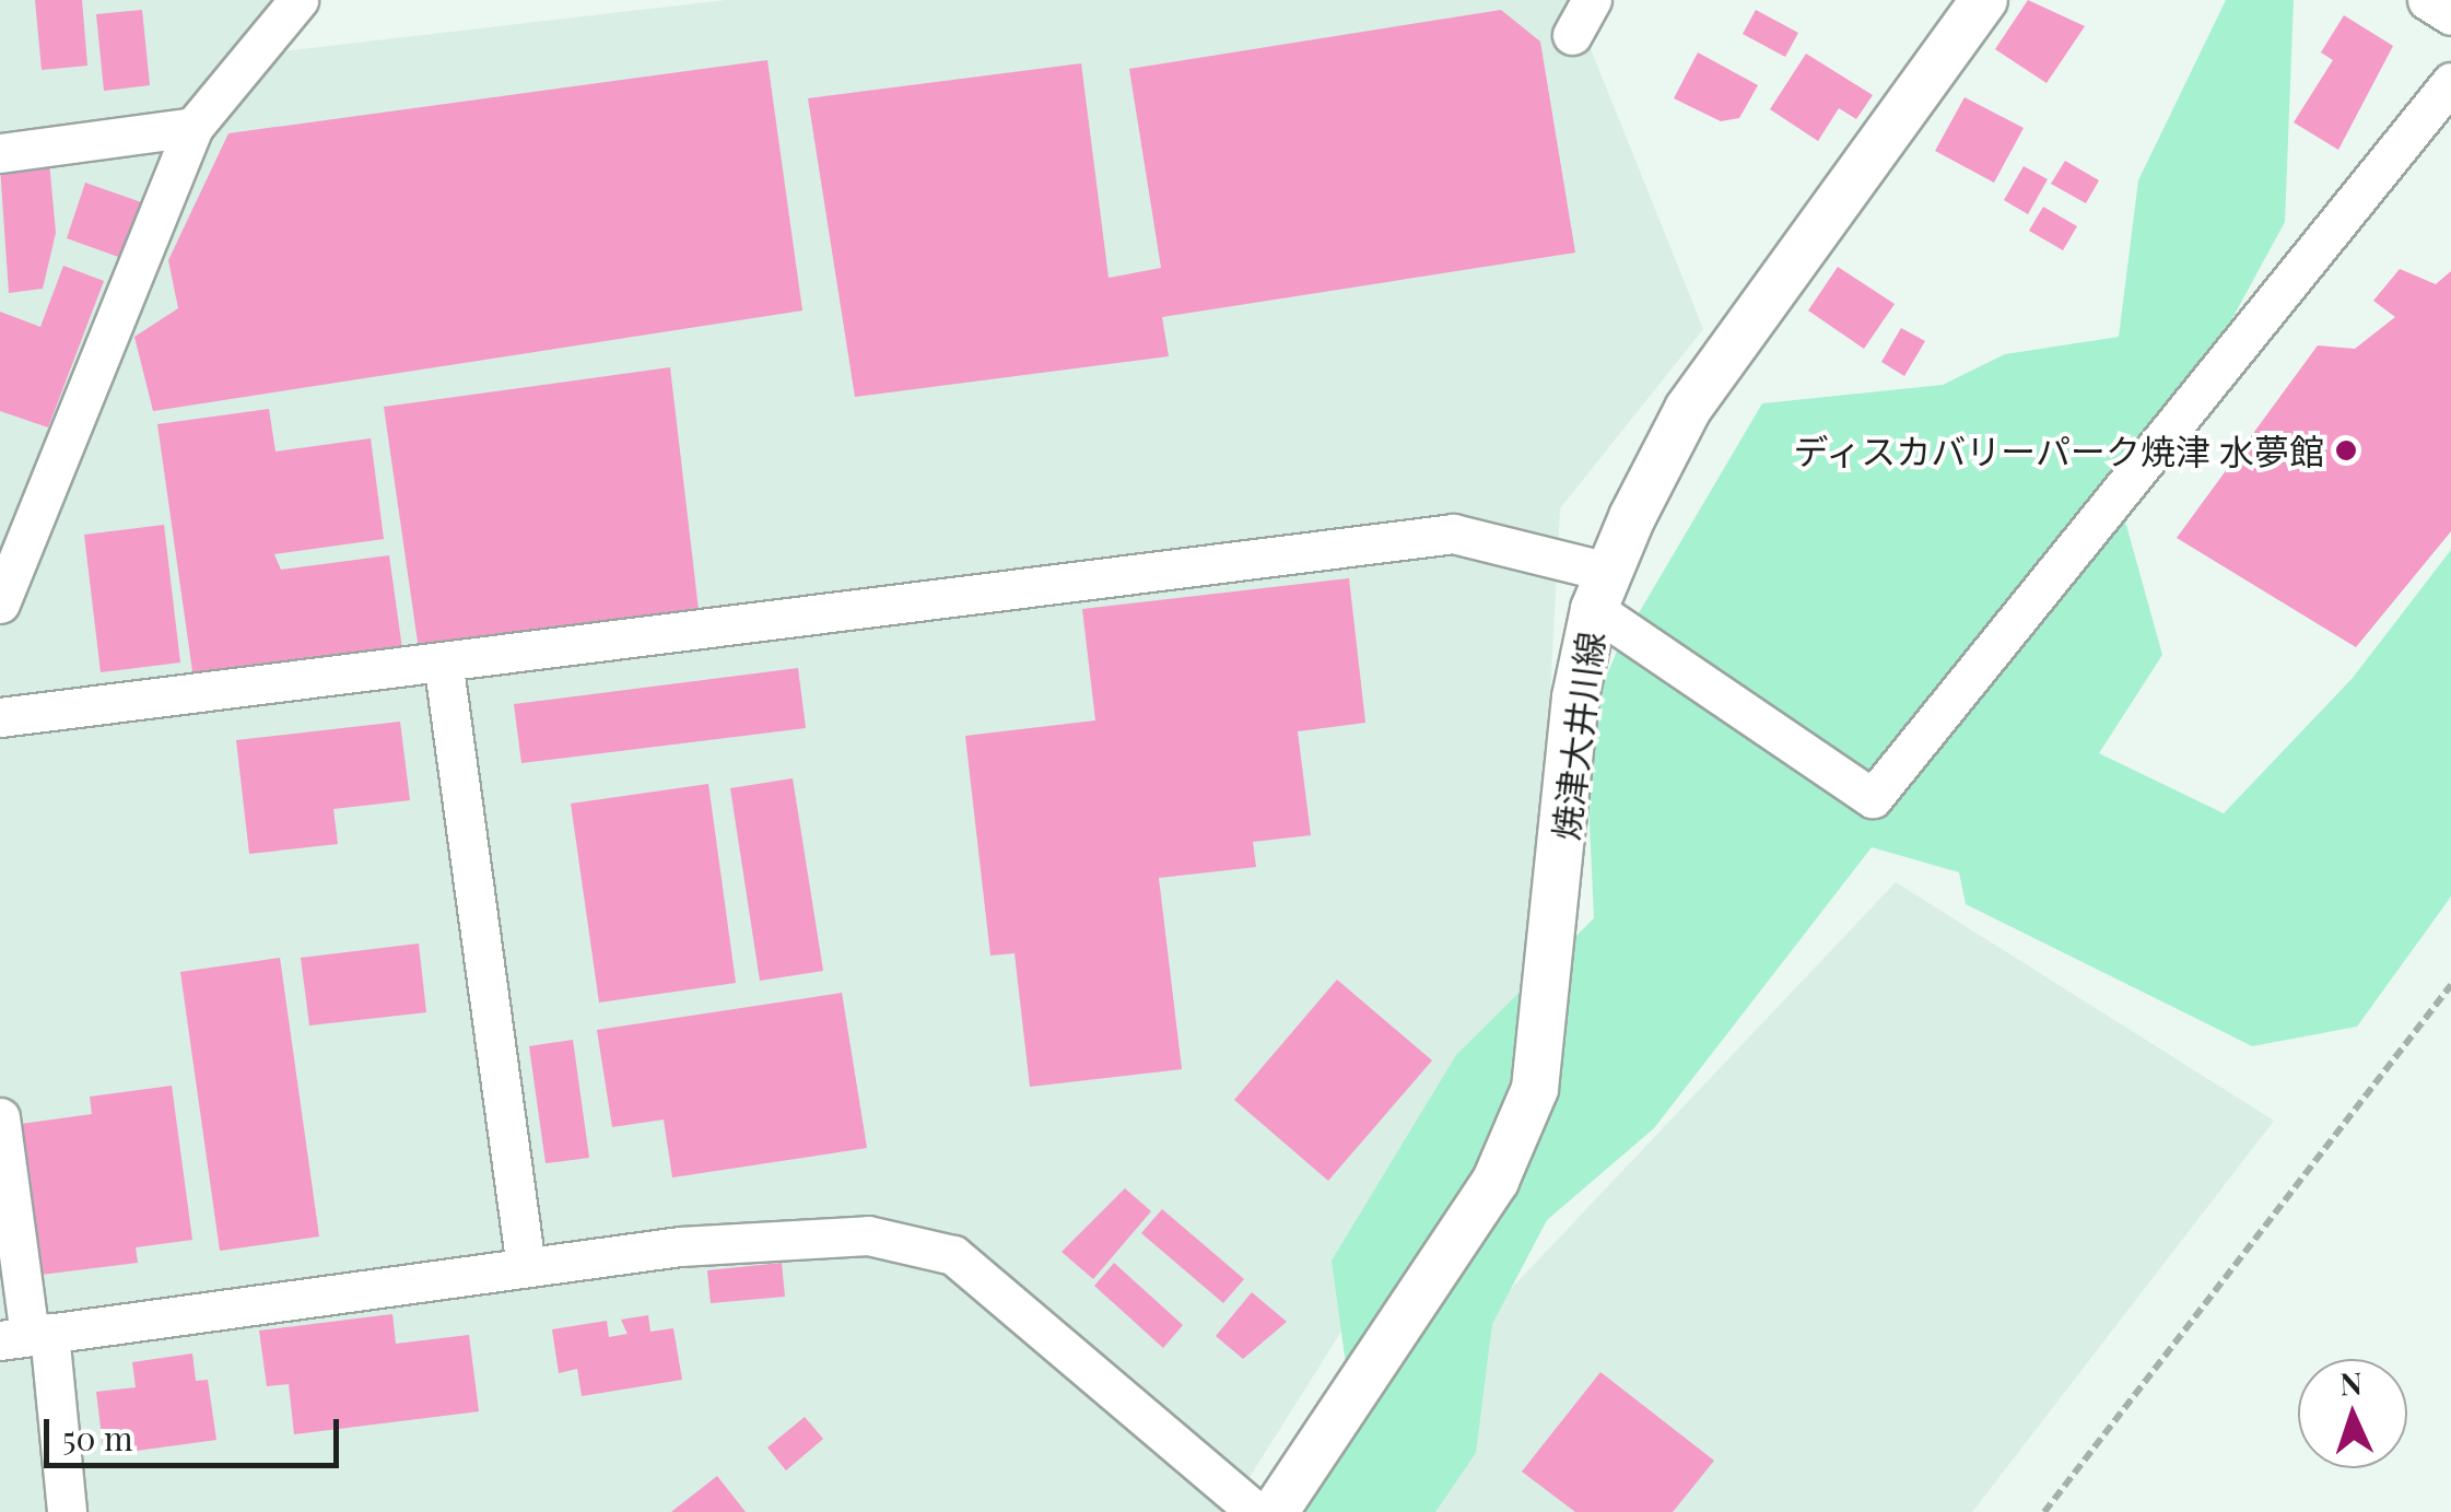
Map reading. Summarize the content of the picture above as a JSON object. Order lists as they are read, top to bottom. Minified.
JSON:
{"streets":{"main road":["焼津大井川線"]},"places":["ディスカバリーパーク焼津 水夢館"],"scale_bar":"50 m","north":"top"}
